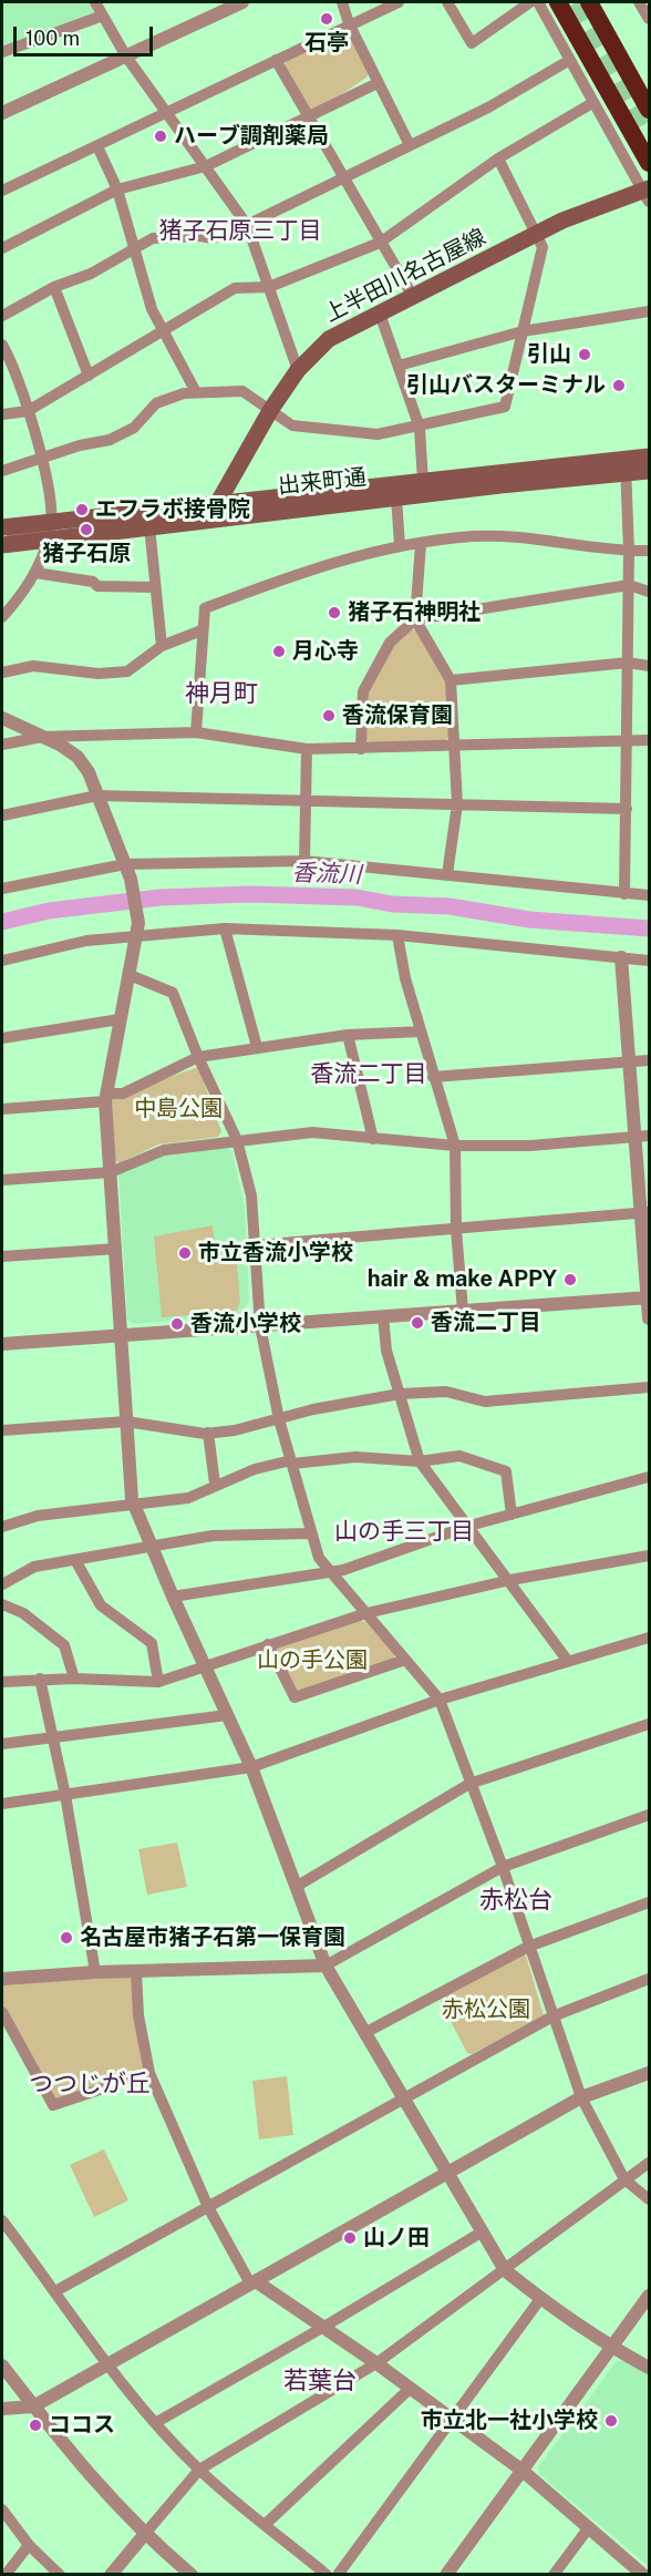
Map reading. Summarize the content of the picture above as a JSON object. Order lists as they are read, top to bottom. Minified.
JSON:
{"streets":{"main road":["上半田川名古屋線","出来町通"]},"crossings":[["上半田川名古屋線","出来町通"]],"districts":["猪子石原三丁目","神月町","香流二丁目","山の手三丁目","赤松台","つつじが丘","若葉台"],"water":["香流川"],"parks":["中島公園","山の手公園","赤松公園"],"places":["石亭","ハーブ調剤薬局","引山","引山バスターミナル","エフラボ接骨院","猪子石原","猪子石神明社","月心寺","香流保育園","市立香流小学校","hair & make APPY","香流二丁目","香流小学校","名古屋市猪子石第一保育園","山ノ田","市立北一社小学校","ココス"],"scale_bar":"100 m"}
